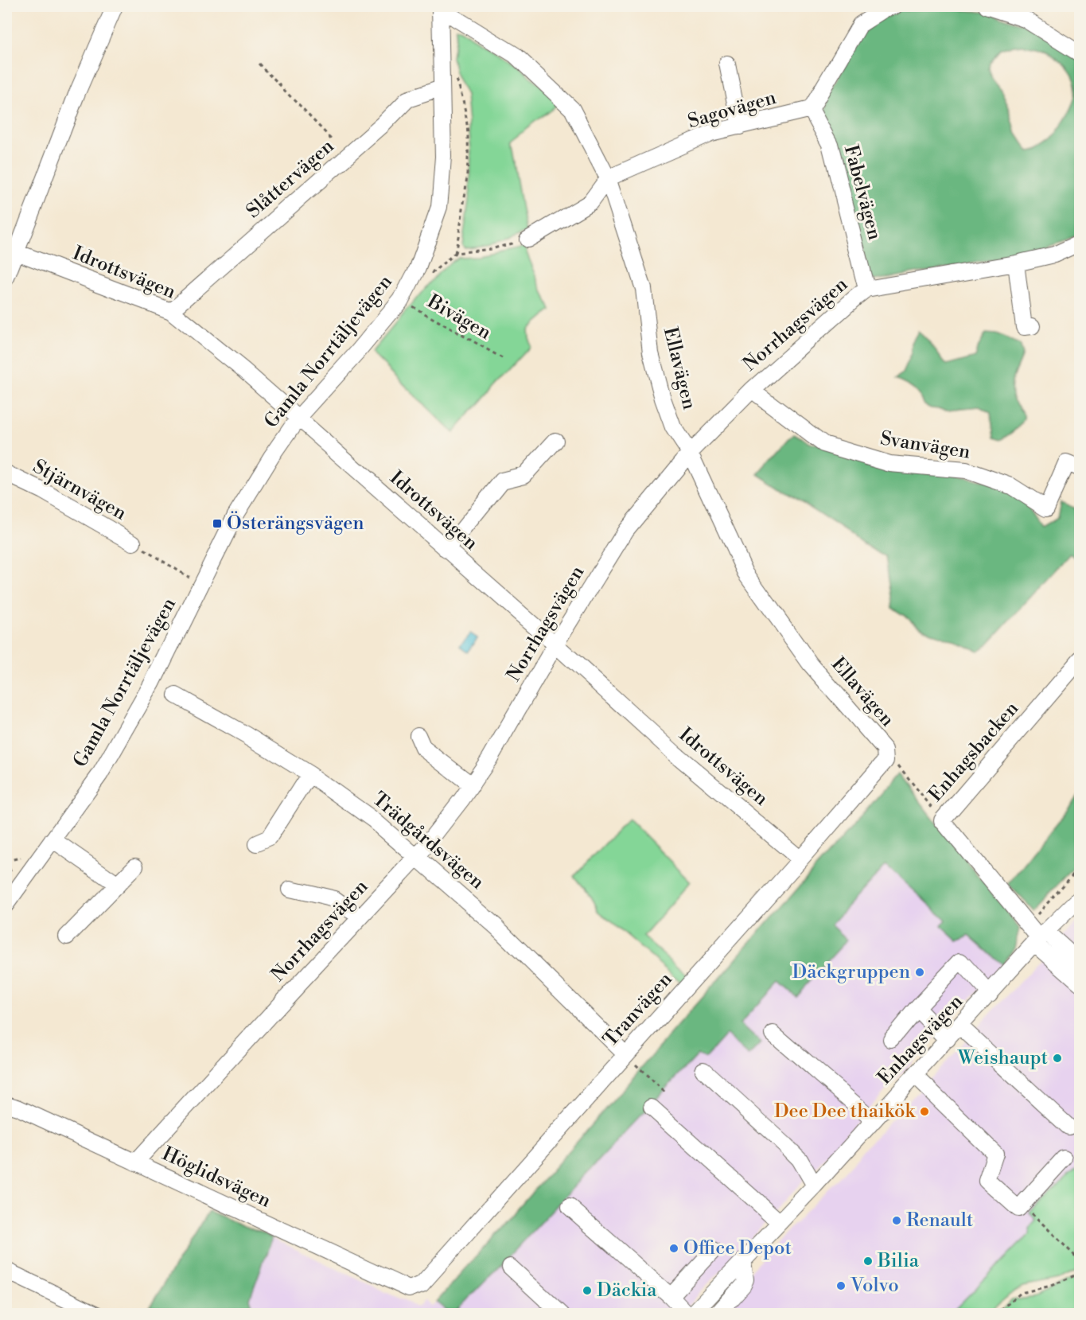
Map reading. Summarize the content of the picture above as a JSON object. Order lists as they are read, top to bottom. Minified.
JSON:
{"streets":{"street":["Sagovägen","Slåttervägen","Fabelvägen","Idrottsvägen","Norrhagsvägen","Gamla Norrtäljevägen","Ellavägen","Svanvägen","Stjärnvägen","Enhagsbacken","Trädgårdsvägen","Tranvägen","Enhagsvägen","Höglidsvägen"],"path":["Bivägen"]},"crossings":[["Sagovägen","Fabelvägen"],["Sagovägen","Ellavägen"],["Slåttervägen","Idrottsvägen"],["Slåttervägen","Gamla Norrtäljevägen"],["Fabelvägen","Norrhagsvägen"],["Idrottsvägen","Norrhagsvägen"],["Idrottsvägen","Gamla Norrtäljevägen"],["Idrottsvägen","Tranvägen"],["Bivägen","Gamla Norrtäljevägen"],["Norrhagsvägen","Ellavägen"],["Norrhagsvägen","Svanvägen"],["Norrhagsvägen","Trädgårdsvägen"],["Norrhagsvägen","Höglidsvägen"],["Gamla Norrtäljevägen","Ellavägen"],["Ellavägen","Tranvägen"],["Enhagsbacken","Enhagsvägen"],["Trädgårdsvägen","Tranvägen"],["Tranvägen","Höglidsvägen"]],"places":{"transit":["Österängsvägen"],"other":["Däckgruppen","Weishaupt","Dee Dee thaikök","Renault","Office Depot","Bilia","Volvo","Däckia"]}}
